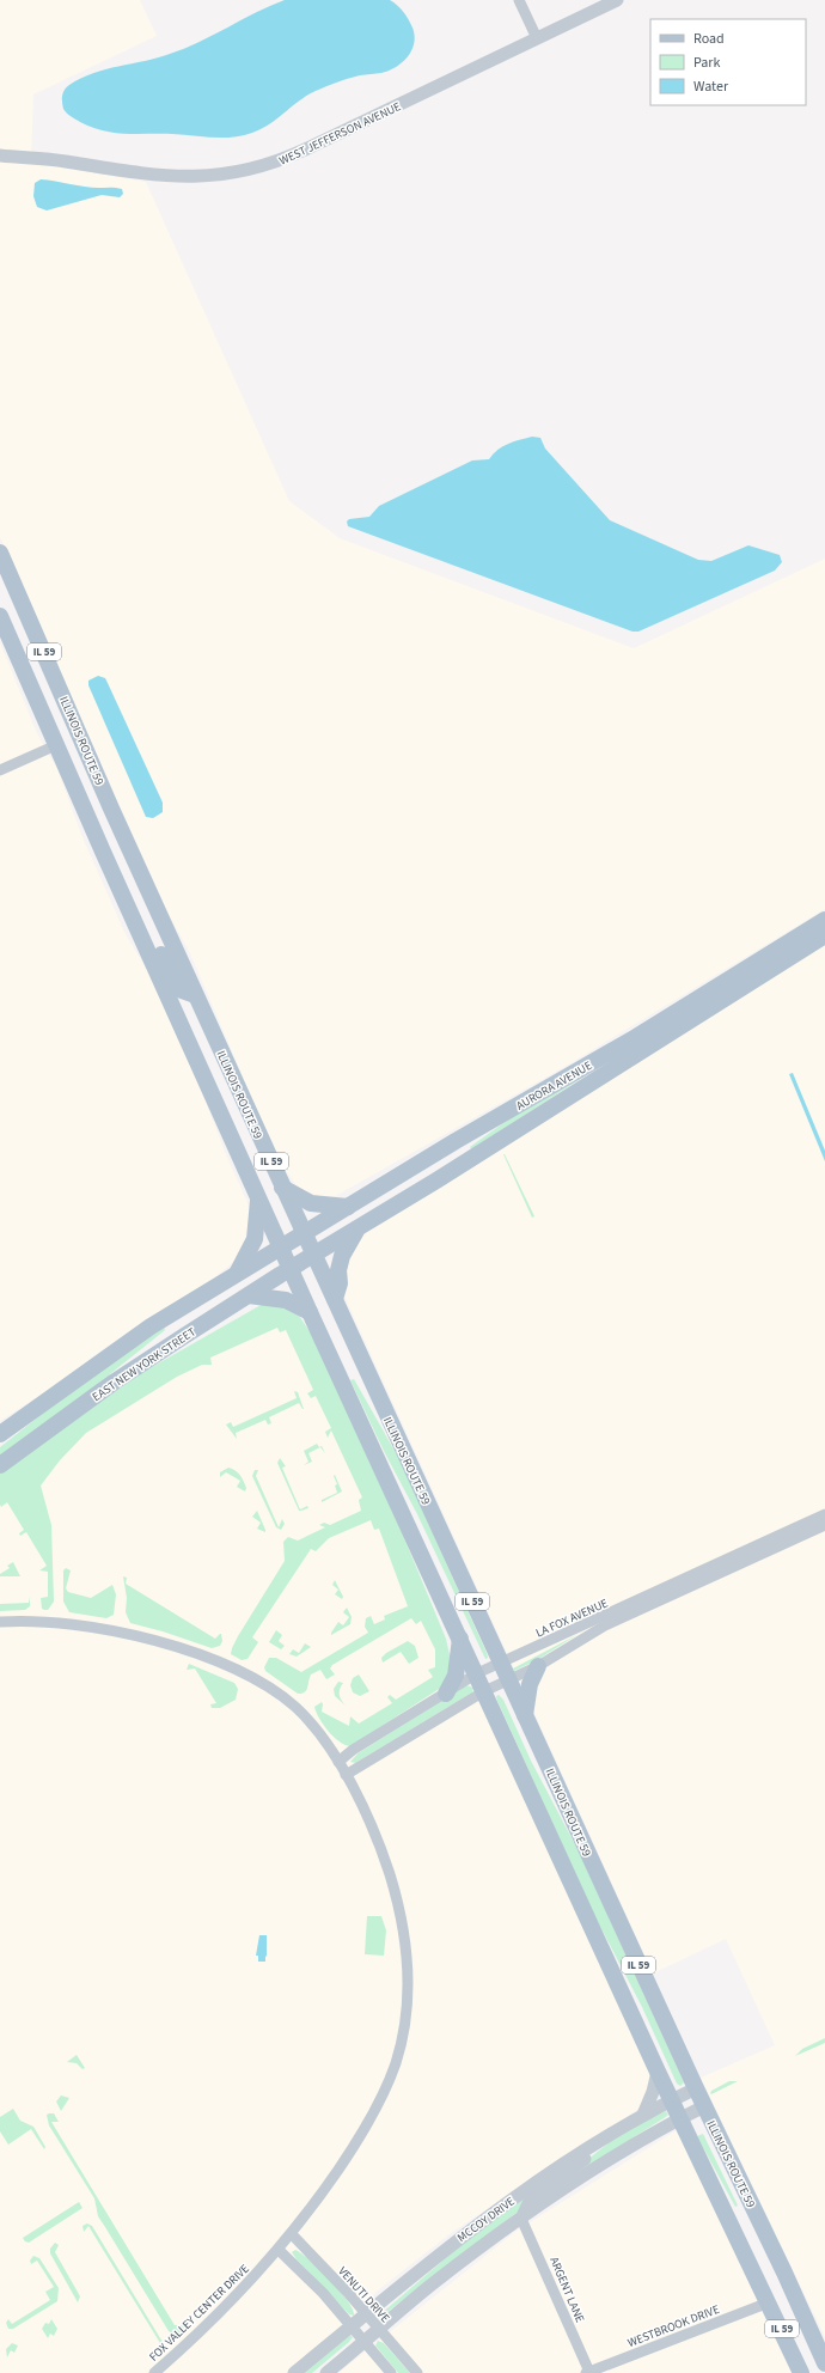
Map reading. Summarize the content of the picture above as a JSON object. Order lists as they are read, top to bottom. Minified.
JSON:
{"streets":{"main road":["IL 59","ILLINOIS ROUTE 59","AURORA AVENUE","EAST NEW YORK STREET"],"street":["WEST JEFFERSON AVENUE","LA FOX AVENUE","MCCOY DRIVE","ARGENT LANE","VENUTI DRIVE","FOX VALLEY CENTER DRIVE","WESTBROOK DRIVE"]},"crossings":[["IL 59","ILLINOIS ROUTE 59"],["IL 59","AURORA AVENUE"],["IL 59","EAST NEW YORK STREET"],["IL 59","LA FOX AVENUE"],["IL 59","MCCOY DRIVE"],["IL 59","WESTBROOK DRIVE"],["ILLINOIS ROUTE 59","AURORA AVENUE"],["ILLINOIS ROUTE 59","LA FOX AVENUE"],["ILLINOIS ROUTE 59","MCCOY DRIVE"],["AURORA AVENUE","EAST NEW YORK STREET"],["LA FOX AVENUE","FOX VALLEY CENTER DRIVE"],["MCCOY DRIVE","ARGENT LANE"],["MCCOY DRIVE","VENUTI DRIVE"],["ARGENT LANE","WESTBROOK DRIVE"],["VENUTI DRIVE","FOX VALLEY CENTER DRIVE"]],"legend":["Road","Park","Water"]}
